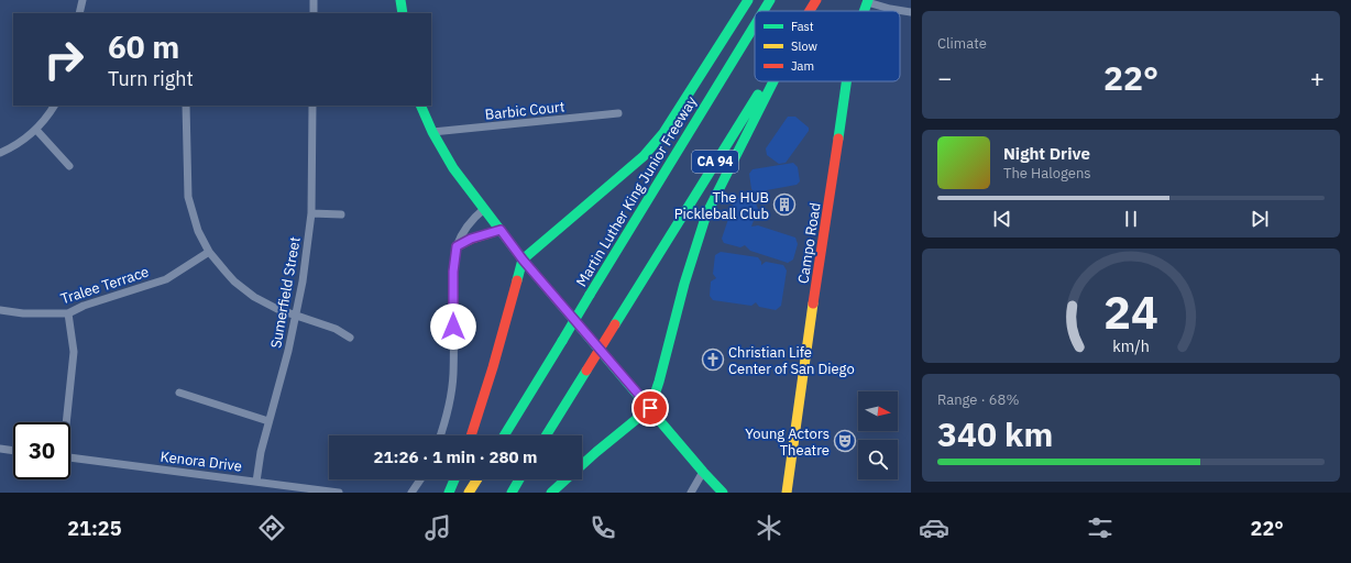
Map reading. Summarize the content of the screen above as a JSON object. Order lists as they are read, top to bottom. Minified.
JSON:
{"streets":{"main road":["CA 94","Martin Luther King Junior Freeway","Campo Road"],"street":["Barbic Court","Tralee Terrace","Sumerfield Street","Kenora Drive"]},"crossings":[["Sumerfield Street","Kenora Drive"]],"places":{"building":["The HUB Pickleball Club"],"church":["Christian Life Center of San Diego"],"theatre":["Young Actors Theatre"]},"legend":["Fast","Slow","Jam"],"north":"right","page":{"tile":["Climate",["Range · 68%","340 km"]],"turn":["60 m","Turn right"],"heat":["−","22°","+"],"song":["Night Drive","The Halogens"],"limit":"30","trip":"21:26 · 1 min · 280 m","tabs":["21:25","22°"],"gauge":["24","km/h"]}}
